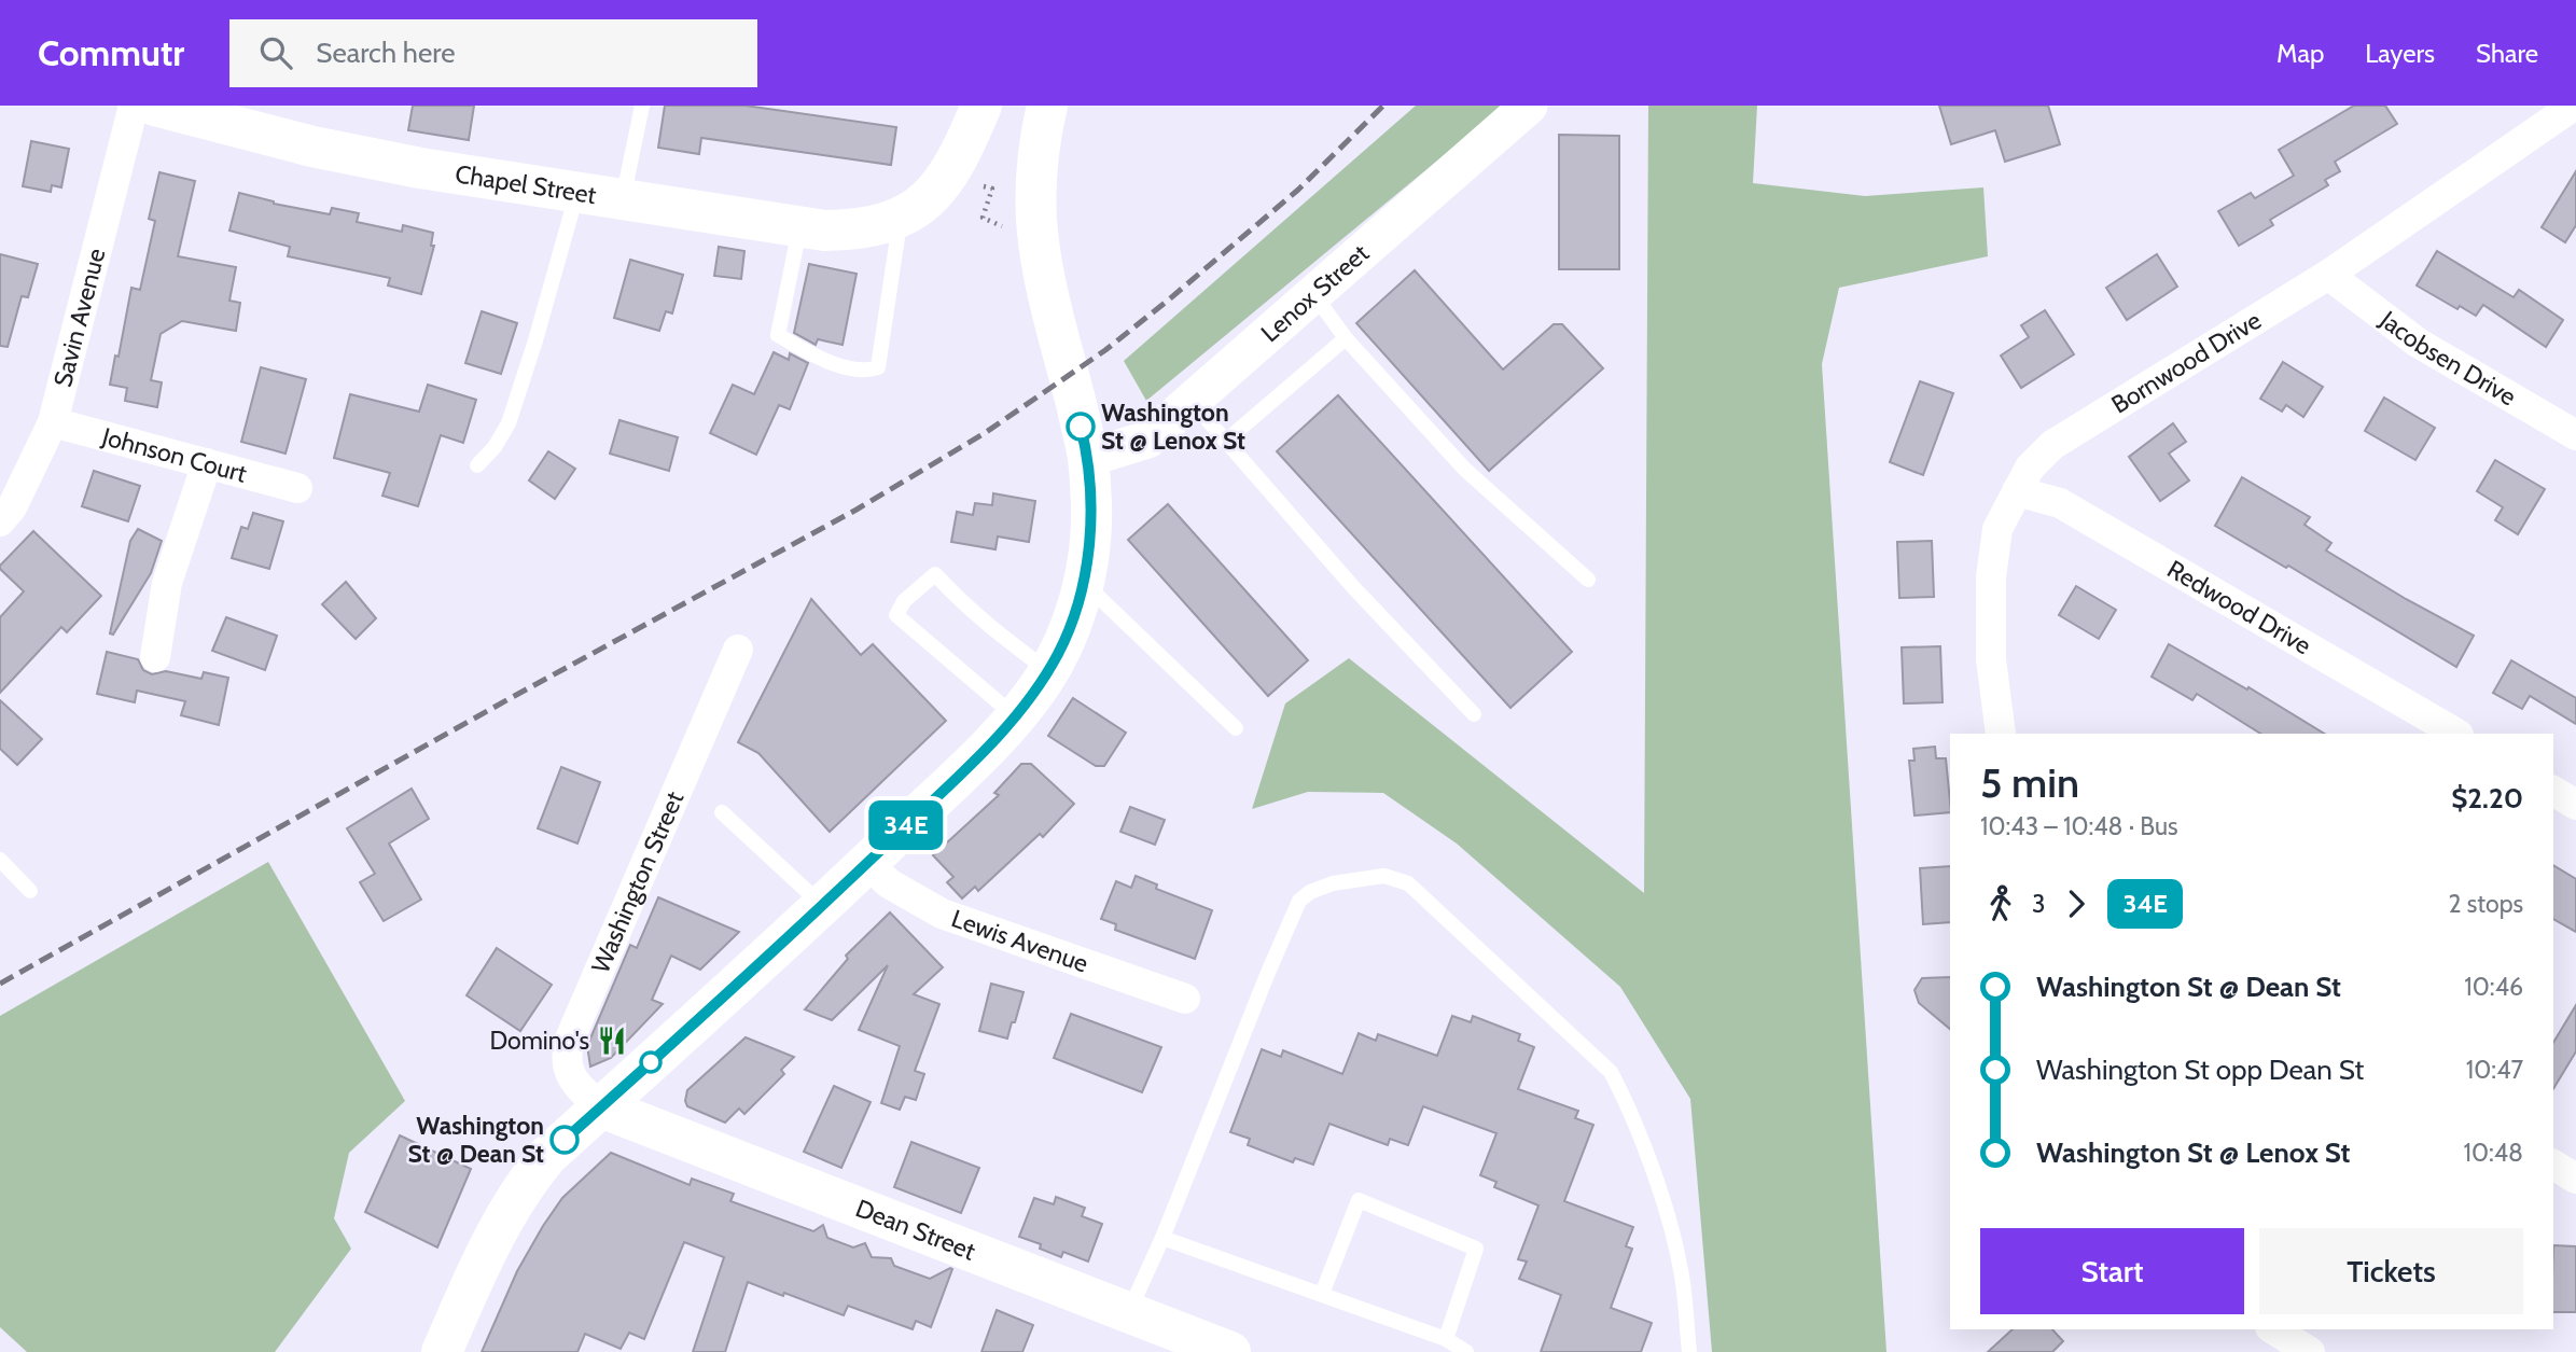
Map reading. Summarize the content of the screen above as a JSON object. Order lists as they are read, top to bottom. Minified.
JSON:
{"streets":{"main road":["Chapel Street","Dean Street"],"street":["Lenox Street","Savin Avenue","Jacobsen Drive","Bornwood Drive","Johnson Court","Redwood Drive","Washington Street","Lewis Avenue"]},"crossings":[["Savin Avenue","Johnson Court"],["Jacobsen Drive","Bornwood Drive"],["Bornwood Drive","Redwood Drive"],["Washington Street","Dean Street"]],"places":{"other":["Washington St @ Lenox St","Washington St @ Dean St"],"restaurant":["Domino's"]},"lines":["bus line 34E"],"page":{"header":"Commutr","search":"Search here","nav":["Map","Layers","Share"],"on_map":"34E","heading":["5 min","10:43 – 10:48 · Bus","$2.20"],"legs":["3","34E","2 stops"],"list":[{"name":"Washington St @ Dean St","value":"10:46"},{"name":"Washington St opp Dean St","value":"10:47"},{"name":"Washington St @ Lenox St","value":"10:48"}],"buttons":["Start","Tickets"]}}
